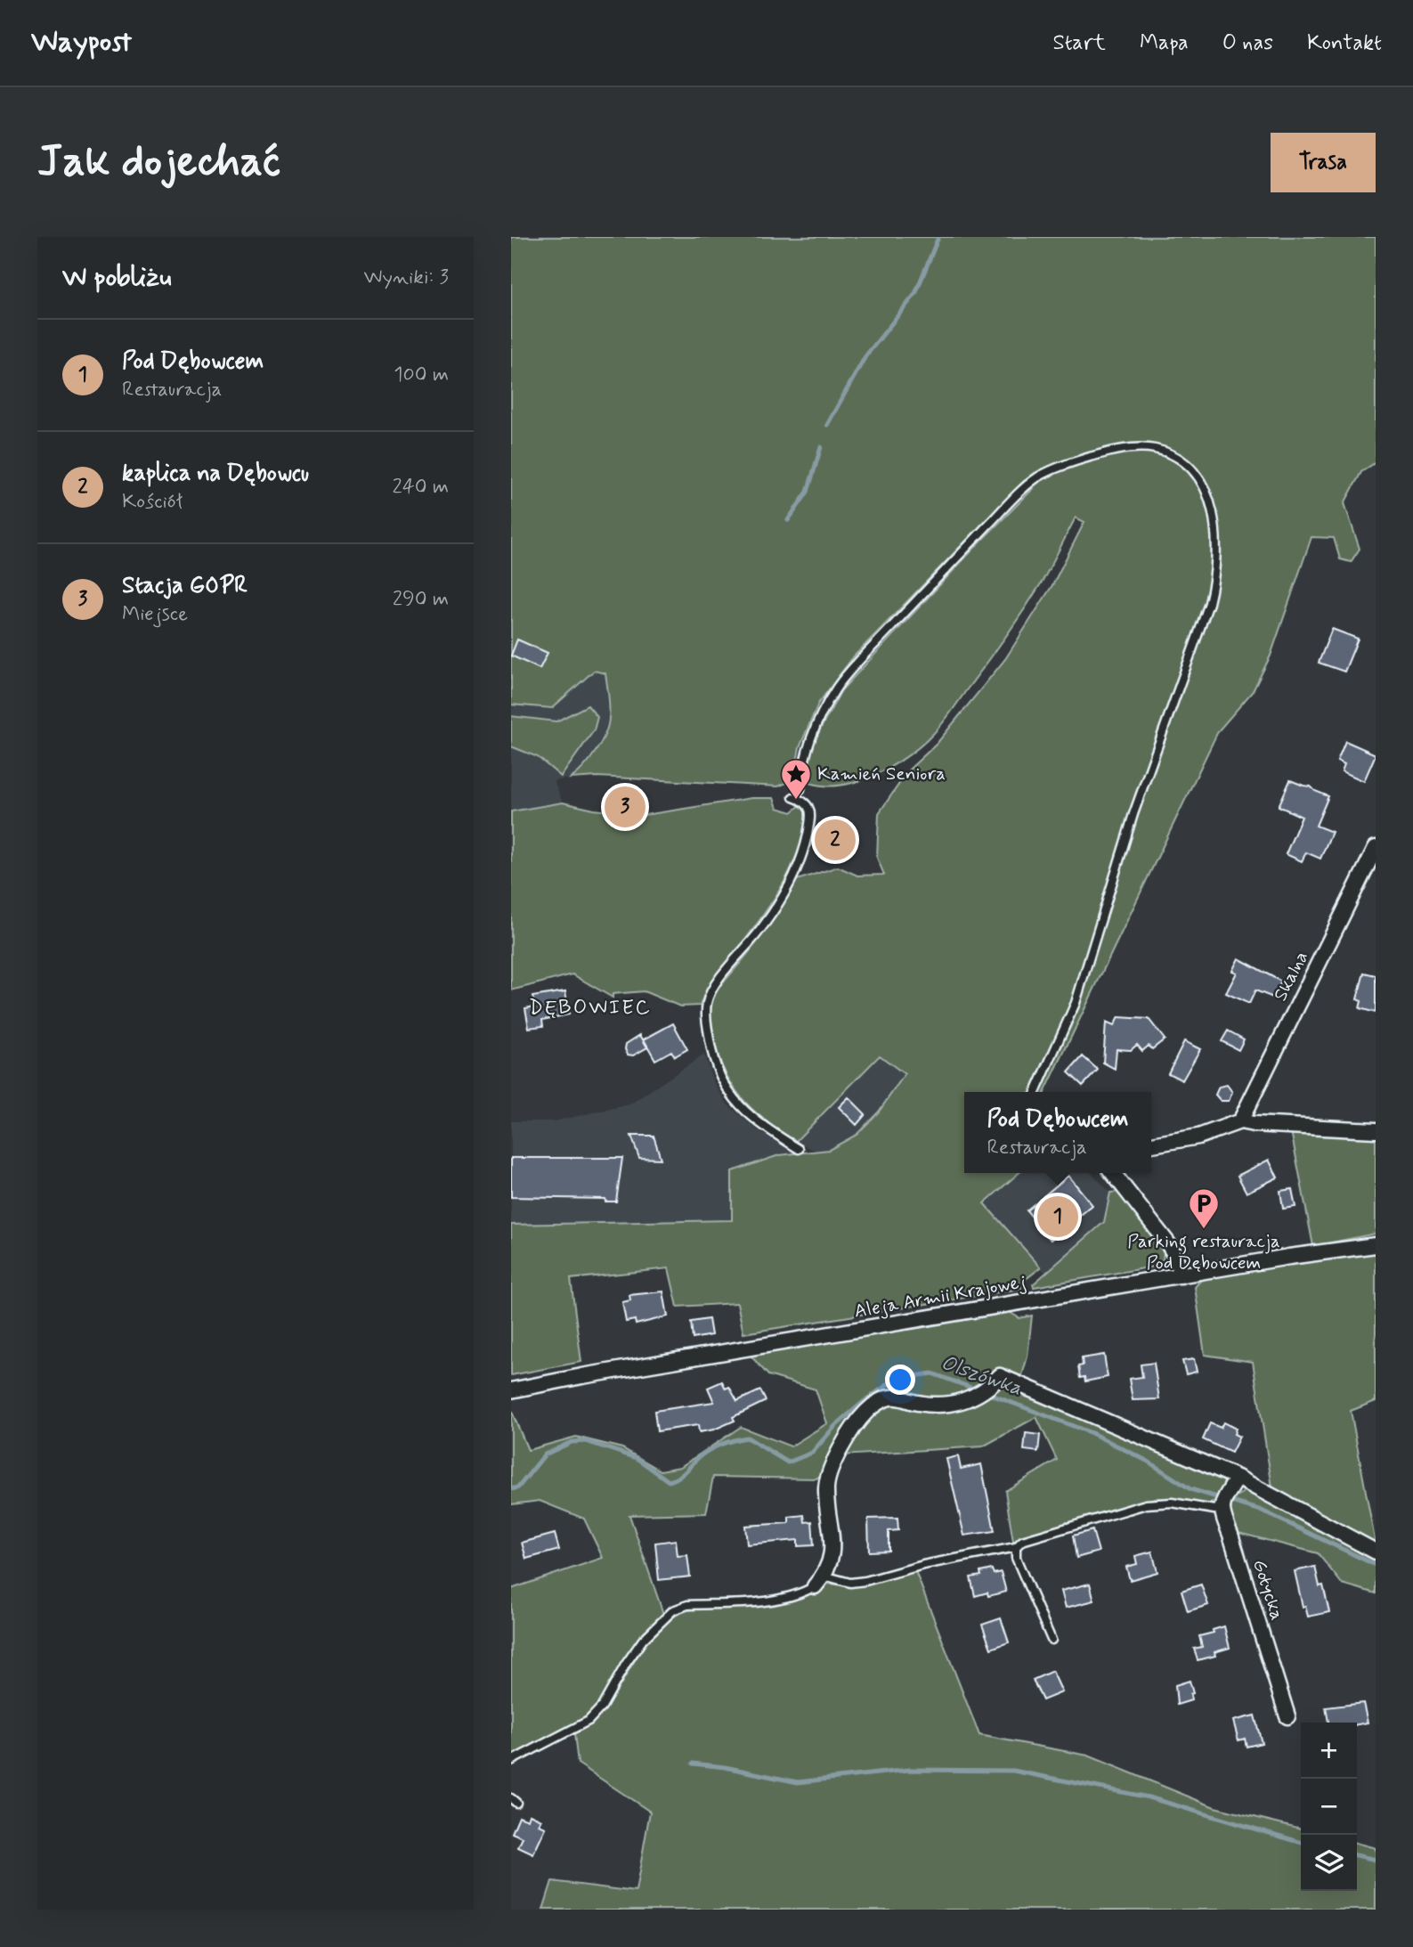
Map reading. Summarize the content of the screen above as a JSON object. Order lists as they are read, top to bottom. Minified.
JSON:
{"streets":{"street":["Skalna","Aleja Armii Krajowej","Gotycka"]},"districts":["DĘBOWIEC"],"water":["Olszówka"],"places":{"place":["Kamień Seniora"],"parking":["Parking restauracja Pod Dębowcem"]},"page":{"header":"Waypost","nav":["Start","Mapa","O nas","Kontakt"],"buttons":"Trasa","title":"Jak dojechać","heading":["W pobliżu","Wyniki: 3"],"list":[{"mark":"1","name":"Pod Dębowcem","note":"Restauracja","value":"100 m"},{"mark":"2","name":"kaplica na Dębowcu","note":"Kościół","value":"240 m"},{"mark":"3","name":"Stacja GOPR","note":"Miejsce","value":"290 m"}],"pins":["3","2","1"],"popup":["Pod Dębowcem","Restauracja"],"map_buttons":["+","−"]}}
